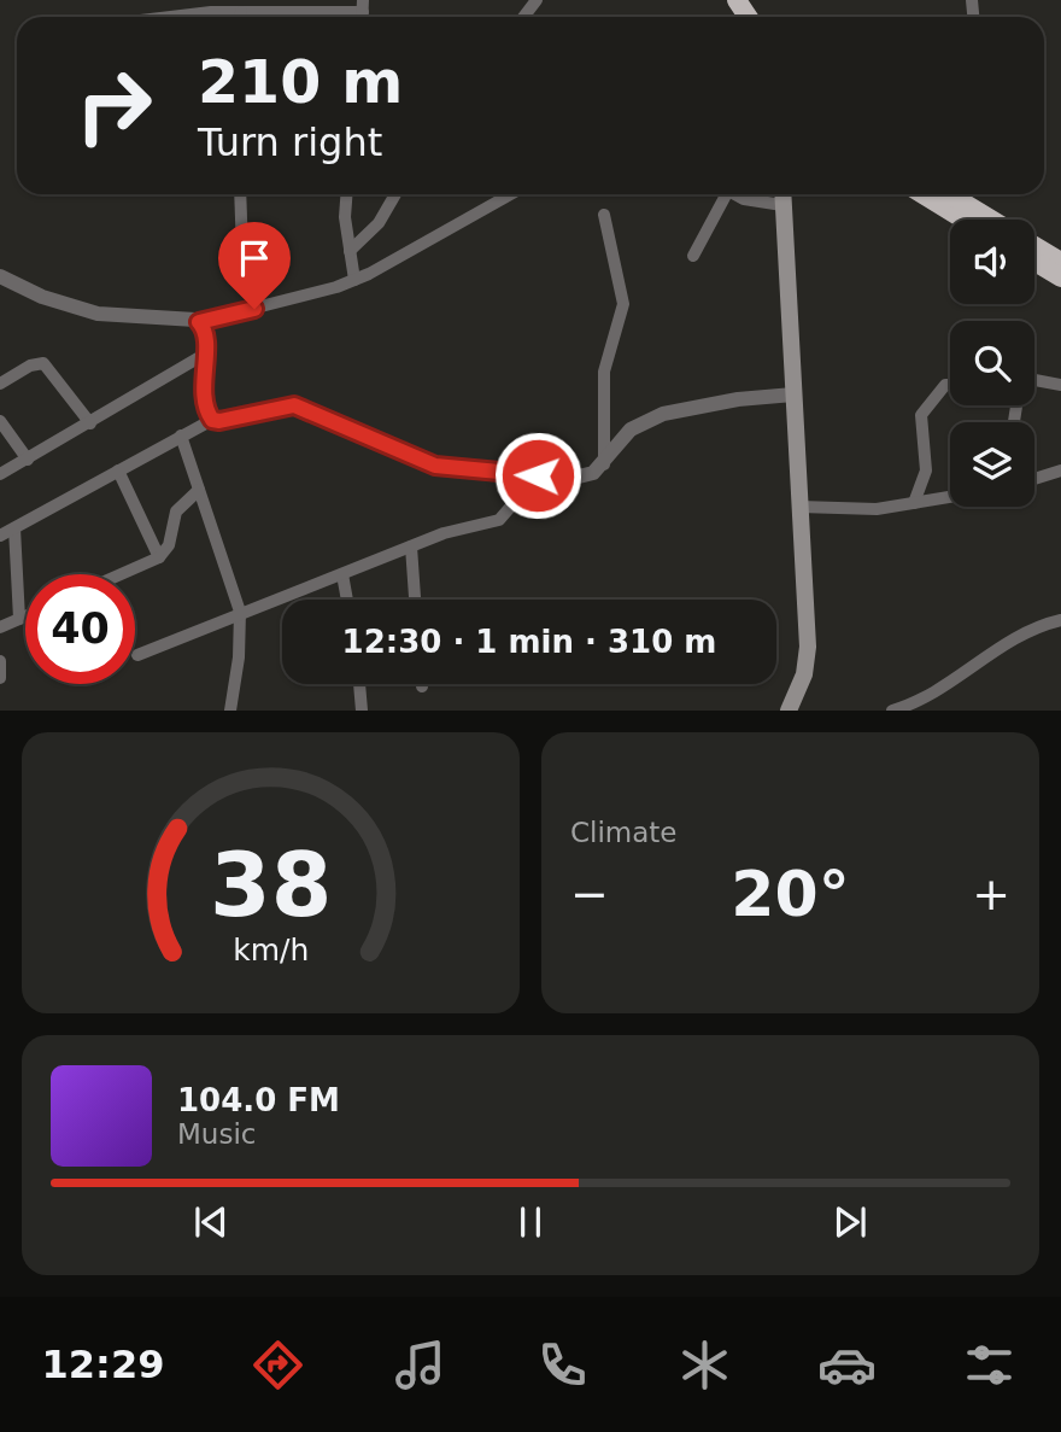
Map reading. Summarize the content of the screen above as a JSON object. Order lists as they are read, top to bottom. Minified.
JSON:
{"page":{"turn":["210 m","Turn right"],"limit":"40","trip":"12:30 · 1 min · 310 m","tile":"Climate","heat":["−","20°","+"],"song":["104.0 FM","Music"],"tabs":"12:29","gauge":["38","km/h"]}}
